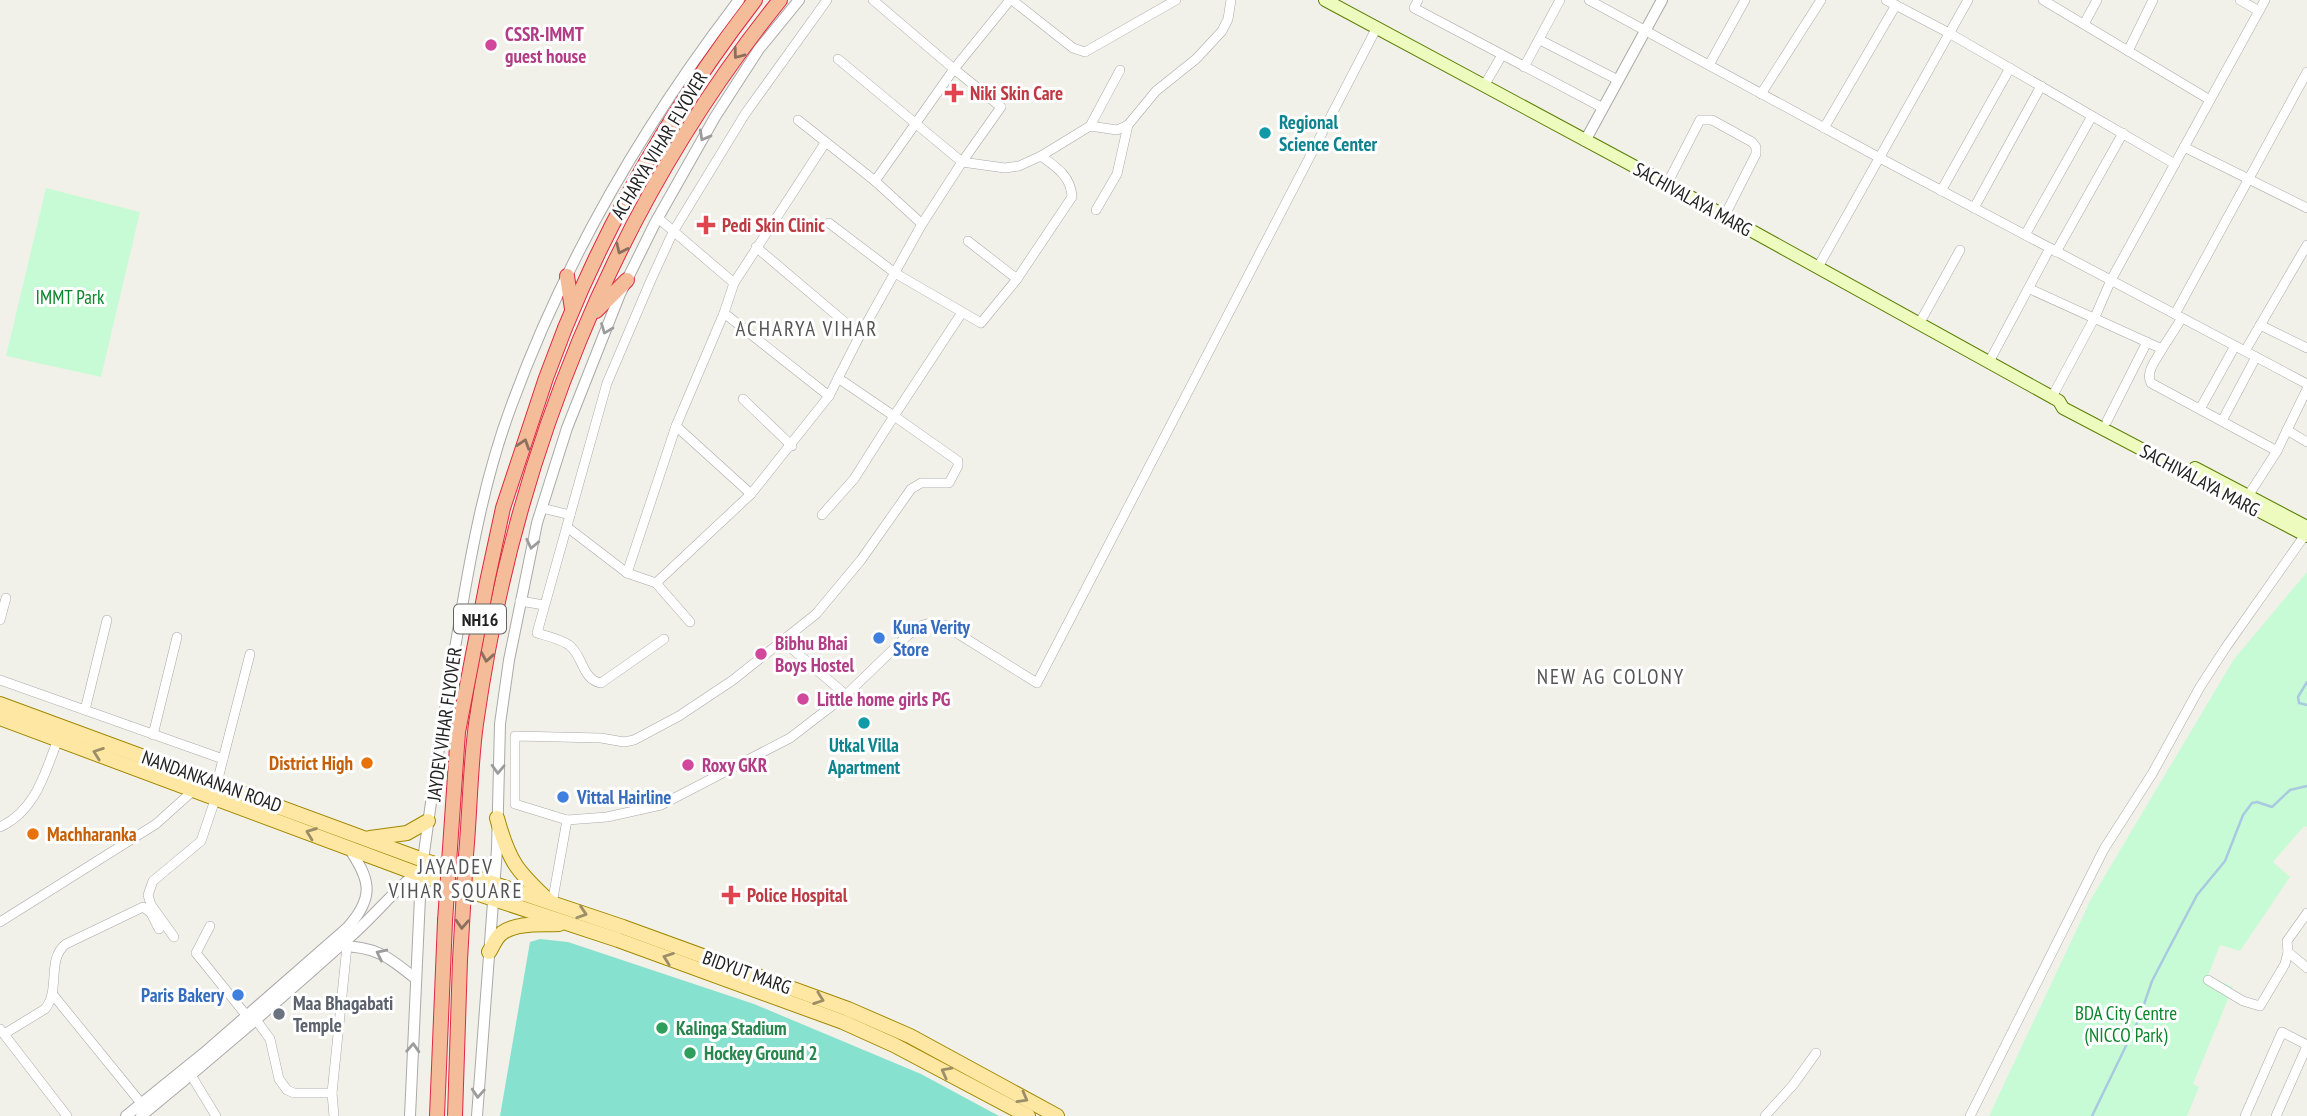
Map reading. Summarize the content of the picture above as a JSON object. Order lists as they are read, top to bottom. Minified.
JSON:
{"streets":{"highway":["ACHARYA VIHAR FLYOVER","NH16","JAYDEV VIHAR FLYOVER"],"main road":["SACHIVALAYA MARG","NANDANKANAN ROAD","BIDYUT MARG"]},"crossings":[["ACHARYA VIHAR FLYOVER","JAYDEV VIHAR FLYOVER"],["NANDANKANAN ROAD","BIDYUT MARG"]],"districts":["ACHARYA VIHAR","NEW AG COLONY","JAYADEV VIHAR SQUARE"],"parks":["IMMT Park","BDA City Centre (NICCO Park)"],"places":{"other":["CSSR-IMMT guest house","Regional Science Center","Kuna Verity Store","Bibhu Bhai Boys Hostel","Little home girls PG","Utkal Villa Apartment","District High","Roxy GKR","Vittal Hairline","Machharanka","Paris Bakery","Maa Bhagabati Temple","Kalinga Stadium","Hockey Ground 2"],"health":["Niki Skin Care","Pedi Skin Clinic","Police Hospital"]}}
